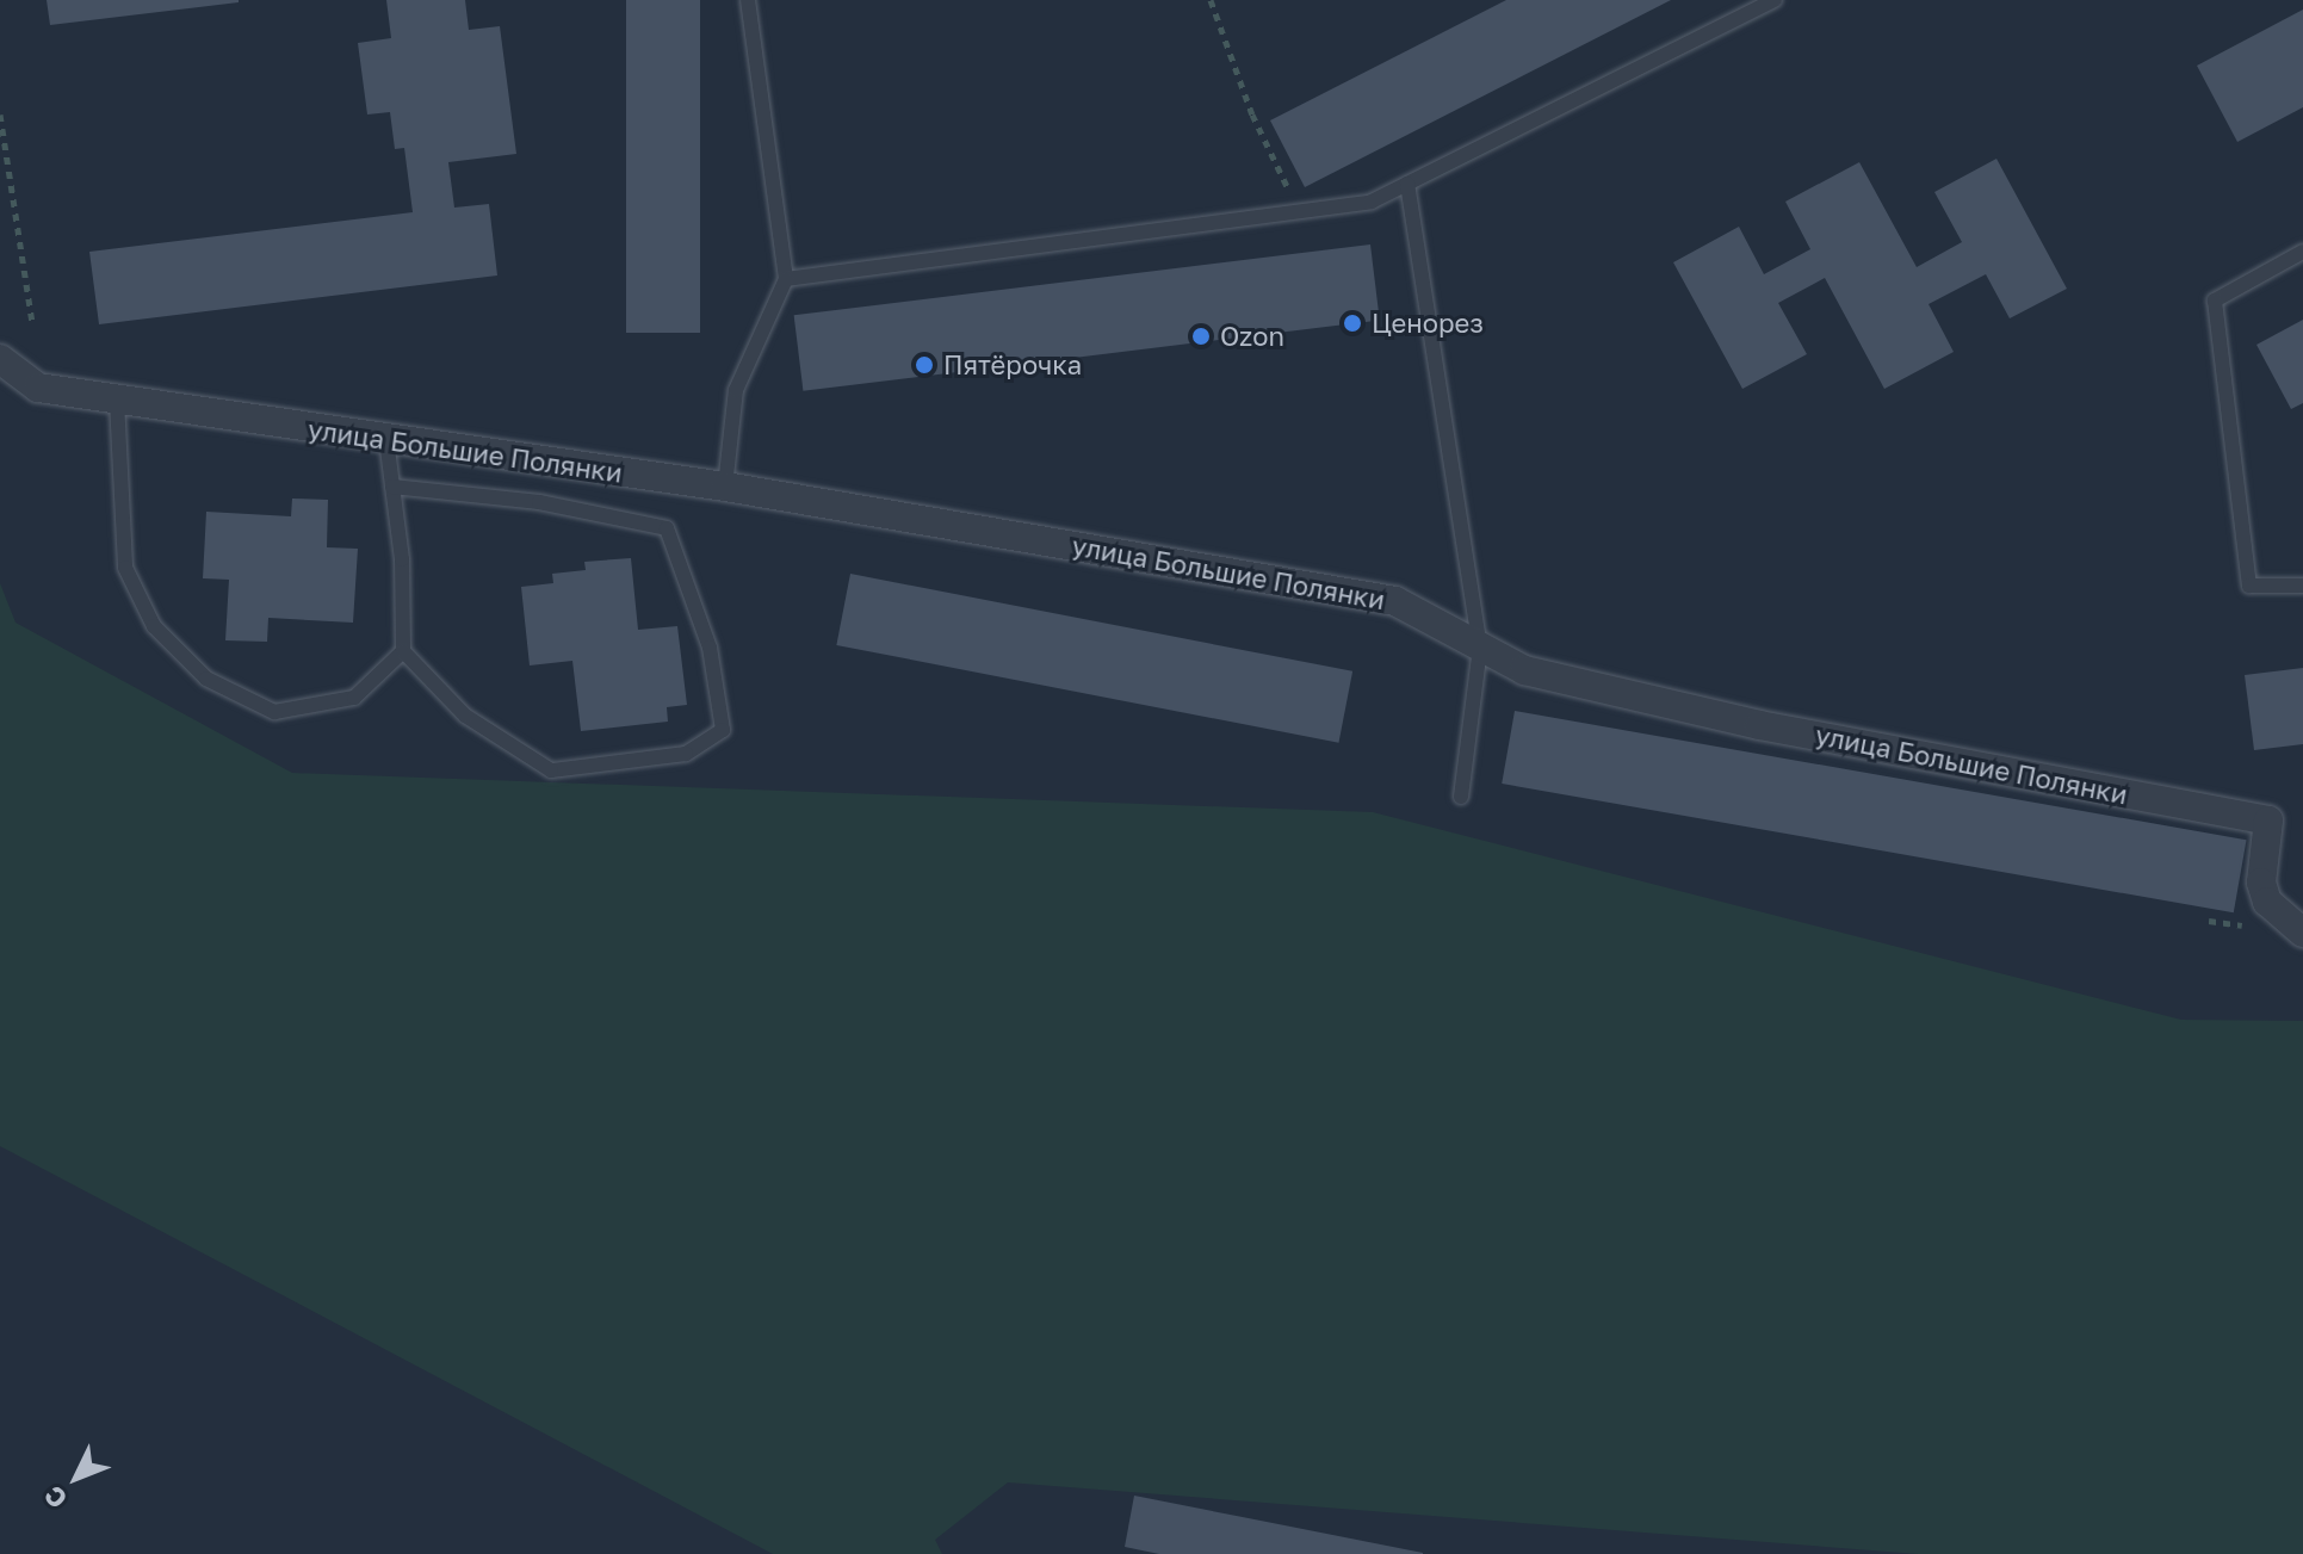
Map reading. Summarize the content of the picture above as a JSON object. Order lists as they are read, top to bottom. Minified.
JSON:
{"streets":{"street":["улица Большие Полянки"]},"places":["Ценорез","Ozon","Пятёрочка"],"north":"bottom left"}
